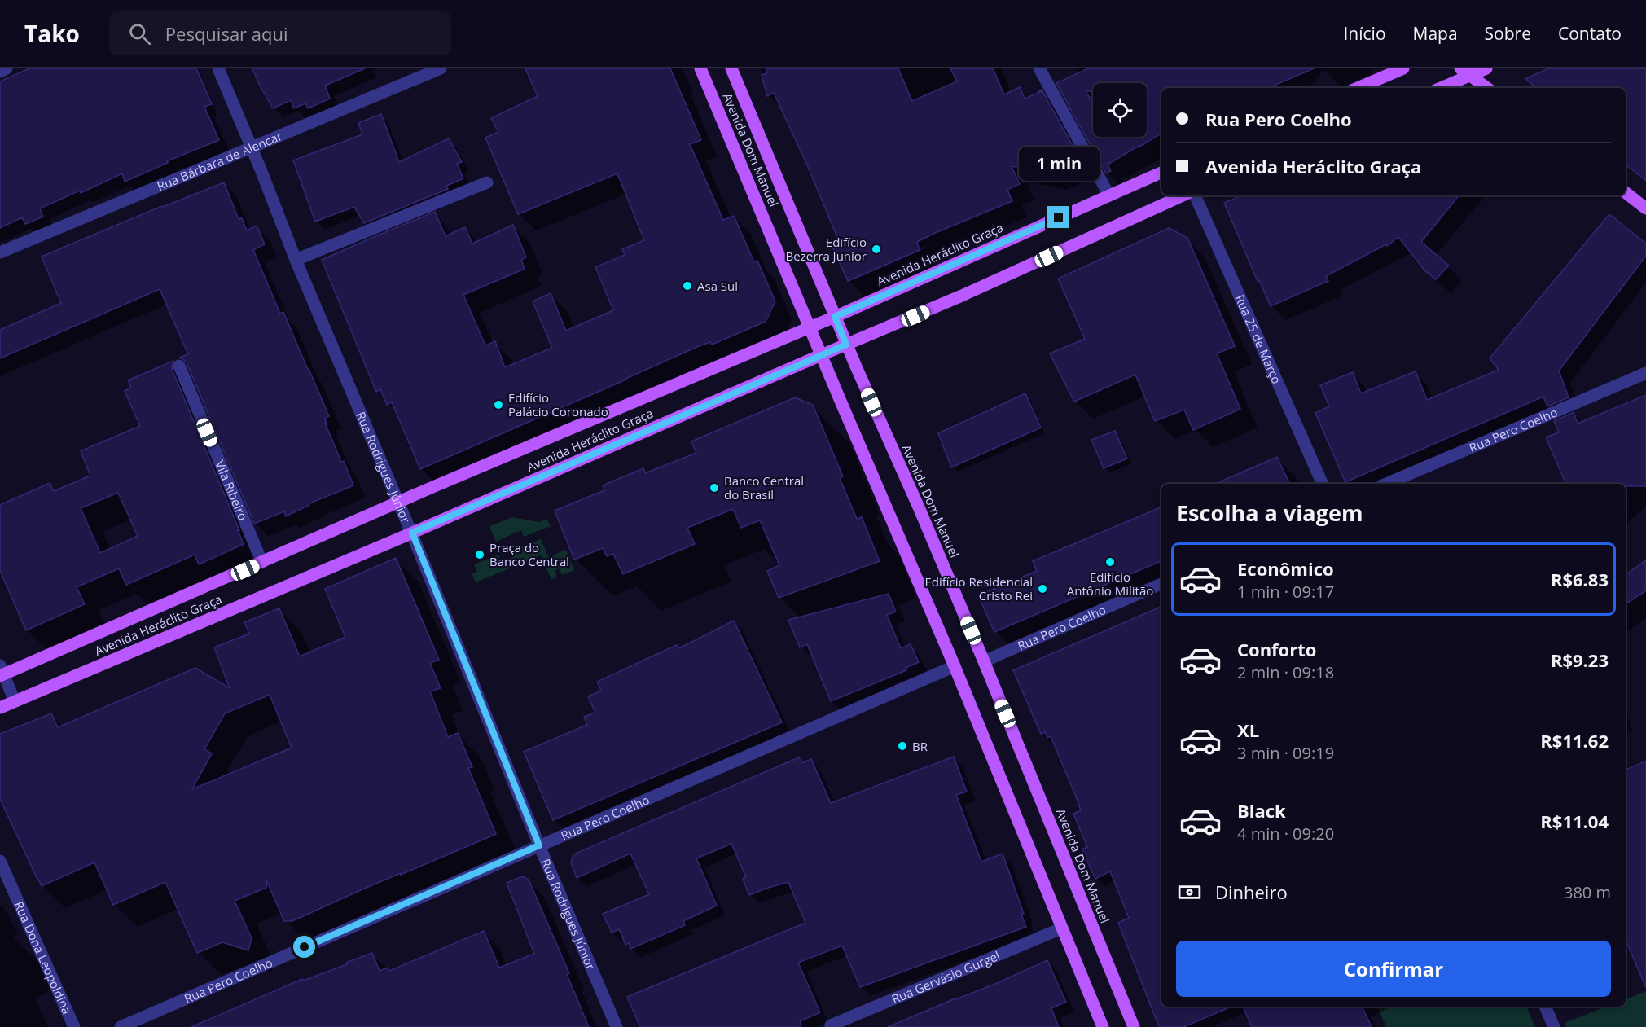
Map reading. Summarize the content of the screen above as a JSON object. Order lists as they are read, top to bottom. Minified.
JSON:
{"streets":{"main road":["Avenida Dom Manuel","Avenida Heráclito Graça"],"street":["Rua Bárbara de Alencar","Rua 25 de Março","Rua Pero Coelho","Rua Rodrigues Júnior","Vila Ribeiro","Rua Dona Leopoldina","Rua Gervásio Gurgel"]},"crossings":[["Avenida Dom Manuel","Avenida Heráclito Graça"],["Avenida Dom Manuel","Rua Pero Coelho"],["Avenida Dom Manuel","Rua Gervásio Gurgel"],["Rua Bárbara de Alencar","Rua Rodrigues Júnior"],["Avenida Heráclito Graça","Rua Rodrigues Júnior"],["Avenida Heráclito Graça","Vila Ribeiro"],["Rua Pero Coelho","Rua Rodrigues Júnior"]],"places":["Edifício Bezerra Junior","Asa Sul","Edifício Palácio Coronado","Banco Central do Brasil","Praça do Banco Central","Edifício Antônio Militão","Edifício Residencial Cristo Rei","BR"],"page":{"header":"Tako","search":"Pesquisar aqui","nav":["Início","Mapa","Sobre","Contato"],"banner":["Rua Pero Coelho","Avenida Heráclito Graça"],"bubble":"1 min","heading":"Escolha a viagem","list":[{"name":"Econômico","note":"1 min · 09:17","value":"R$6.83"},{"name":"Conforto","note":"2 min · 09:18","value":"R$9.23"},{"name":"XL","note":"3 min · 09:19","value":"R$11.62"},{"name":"Black","note":"4 min · 09:20","value":"R$11.04"}],"pay":["Dinheiro","380 m"],"buttons":"Confirmar"}}
